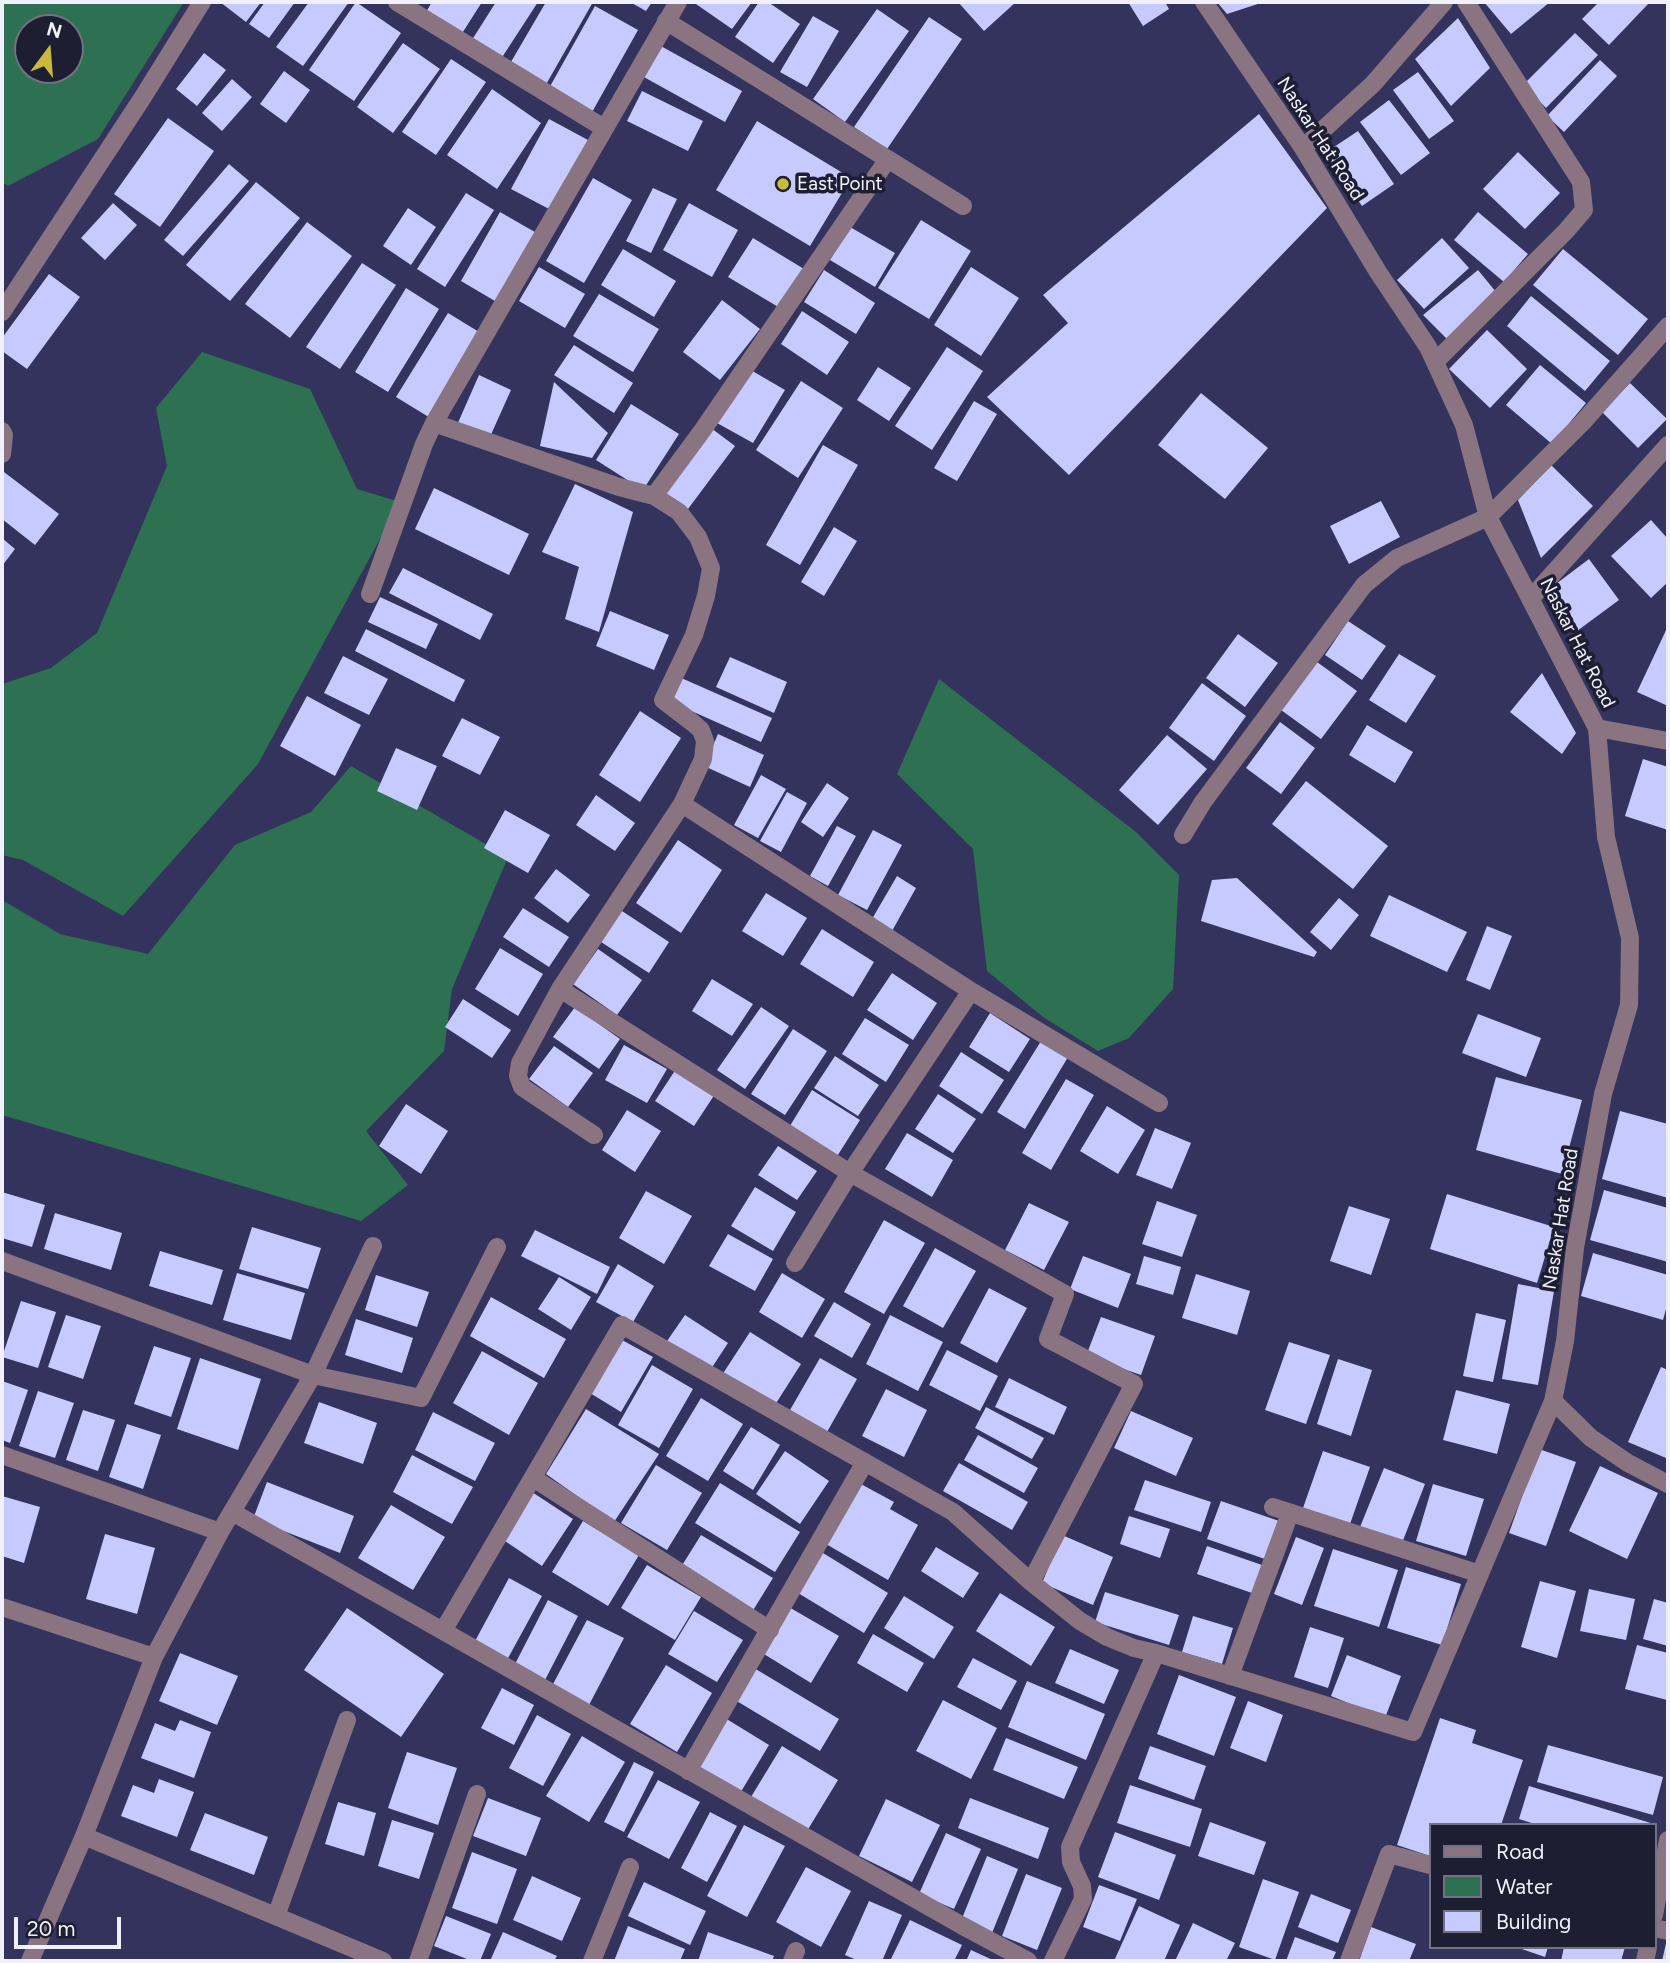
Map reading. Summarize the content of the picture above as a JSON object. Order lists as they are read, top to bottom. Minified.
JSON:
{"streets":{"street":["Naskar Hat Road"]},"places":["East Point"],"legend":["Road","Water","Building"],"scale_bar":"20 m","north":"top"}
